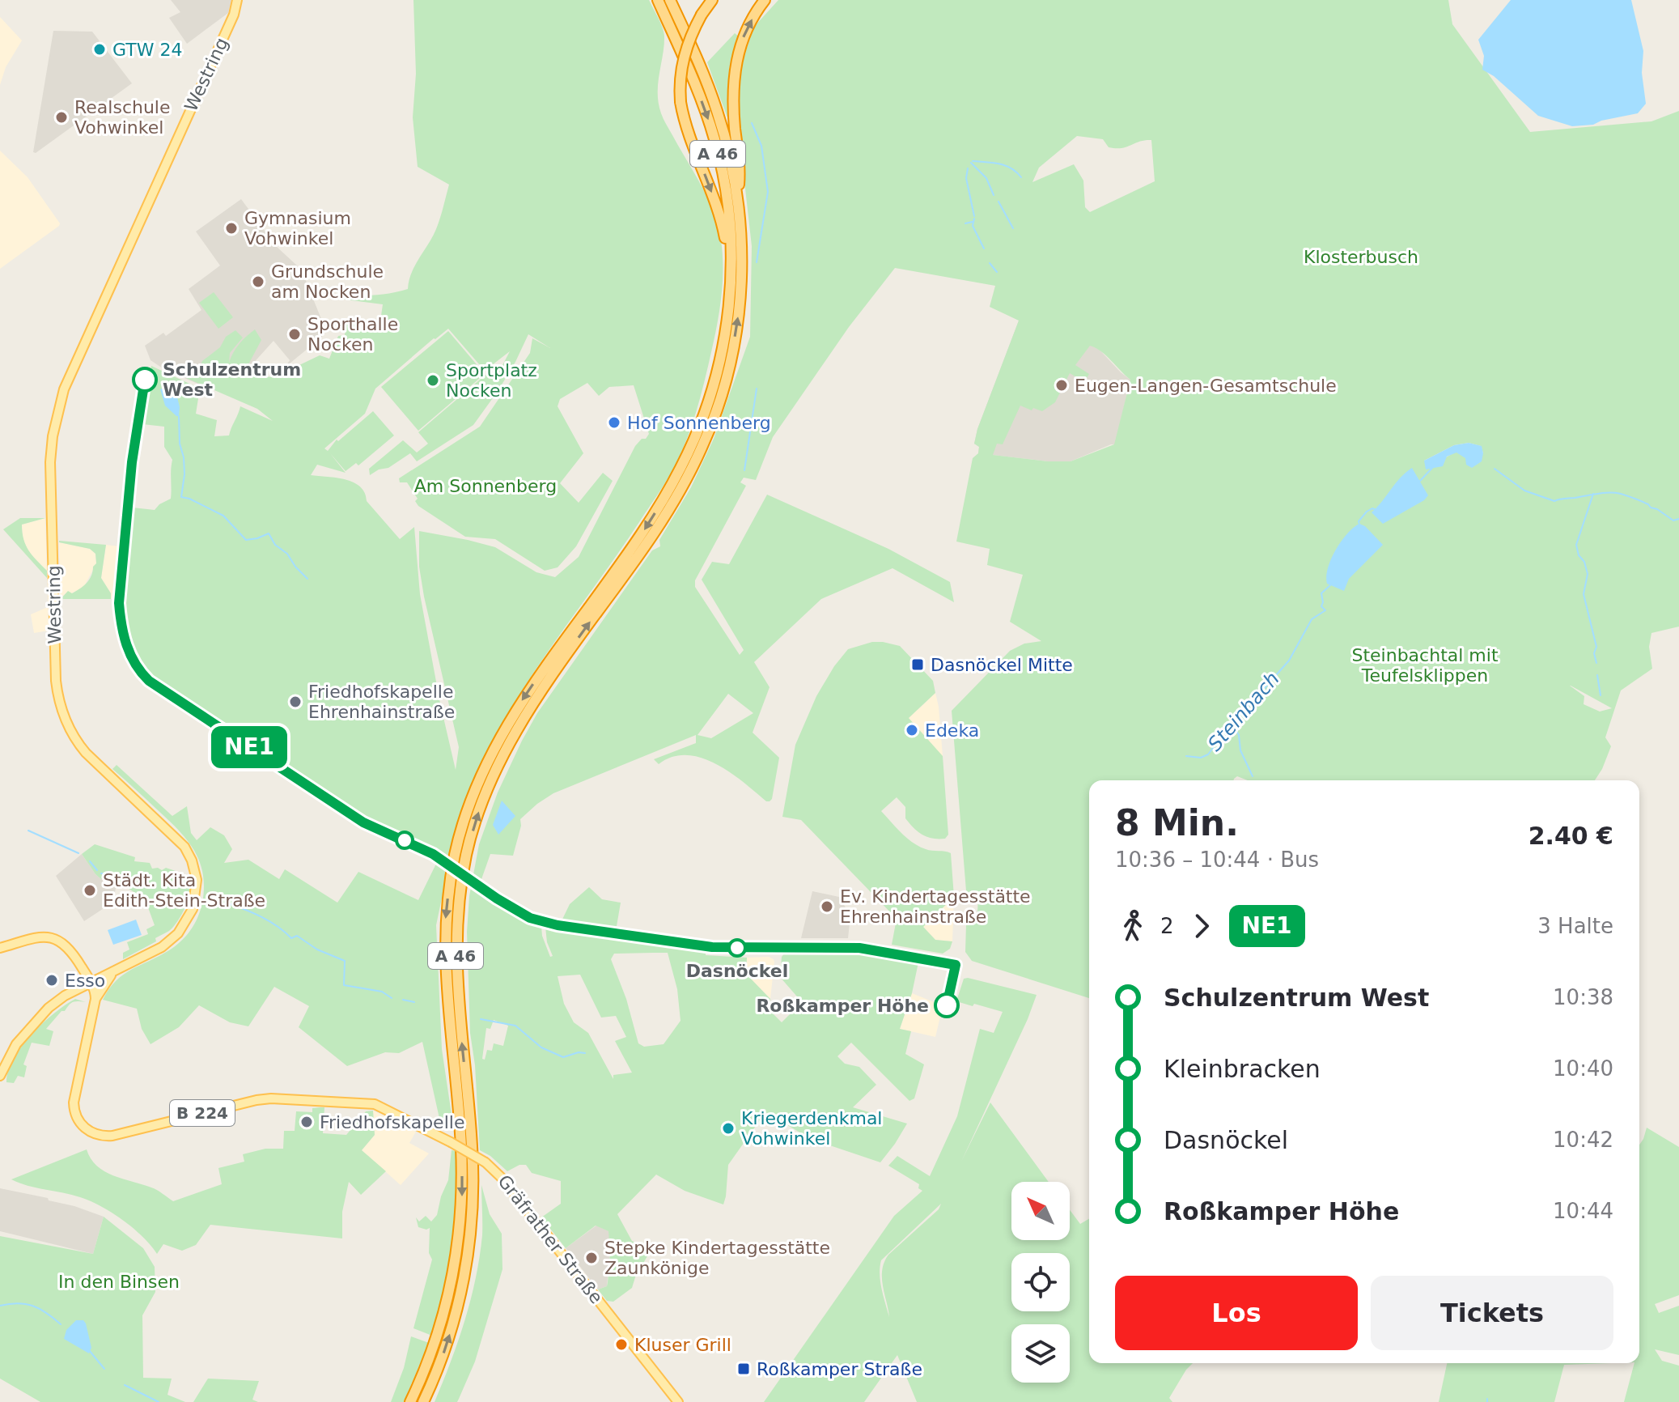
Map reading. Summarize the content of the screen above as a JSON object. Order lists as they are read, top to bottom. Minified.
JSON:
{"streets":{"highway":["A 46"],"main road":["Westring","B 224","Gräfrather Straße"]},"crossings":[["Westring","Gräfrather Straße"]],"water":["Steinbach"],"parks":["Klosterbusch","Am Sonnenberg","Steinbachtal mit Teufelsklippen","In den Binsen"],"places":{"other":["GTW 24","Realschule Vohwinkel","Gymnasium Vohwinkel","Grundschule am Nocken","Sporthalle Nocken","Schulzentrum West","Sportplatz Nocken","Eugen-Langen-Gesamtschule","Hof Sonnenberg","Friedhofskapelle Ehrenhainstraße","Edeka","Städt. Kita Edith-Stein-Straße","Ev. Kindertagesstätte Ehrenhainstraße","Dasnöckel","Esso","Roßkamper Höhe","Friedhofskapelle","Kriegerdenkmal Vohwinkel","Stepke Kindertagesstätte Zaunkönige","Kluser Grill"],"transit":["Dasnöckel Mitte","Roßkamper Straße"]},"lines":["bus line NE1"],"north":"top left","page":{"on_map":"NE1","heading":["8 Min.","10:36 – 10:44 · Bus","2.40 €"],"legs":["2","NE1","3 Halte"],"list":[{"name":"Schulzentrum West","value":"10:38"},{"name":"Kleinbracken","value":"10:40"},{"name":"Dasnöckel","value":"10:42"},{"name":"Roßkamper Höhe","value":"10:44"}],"buttons":["Los","Tickets"]}}
